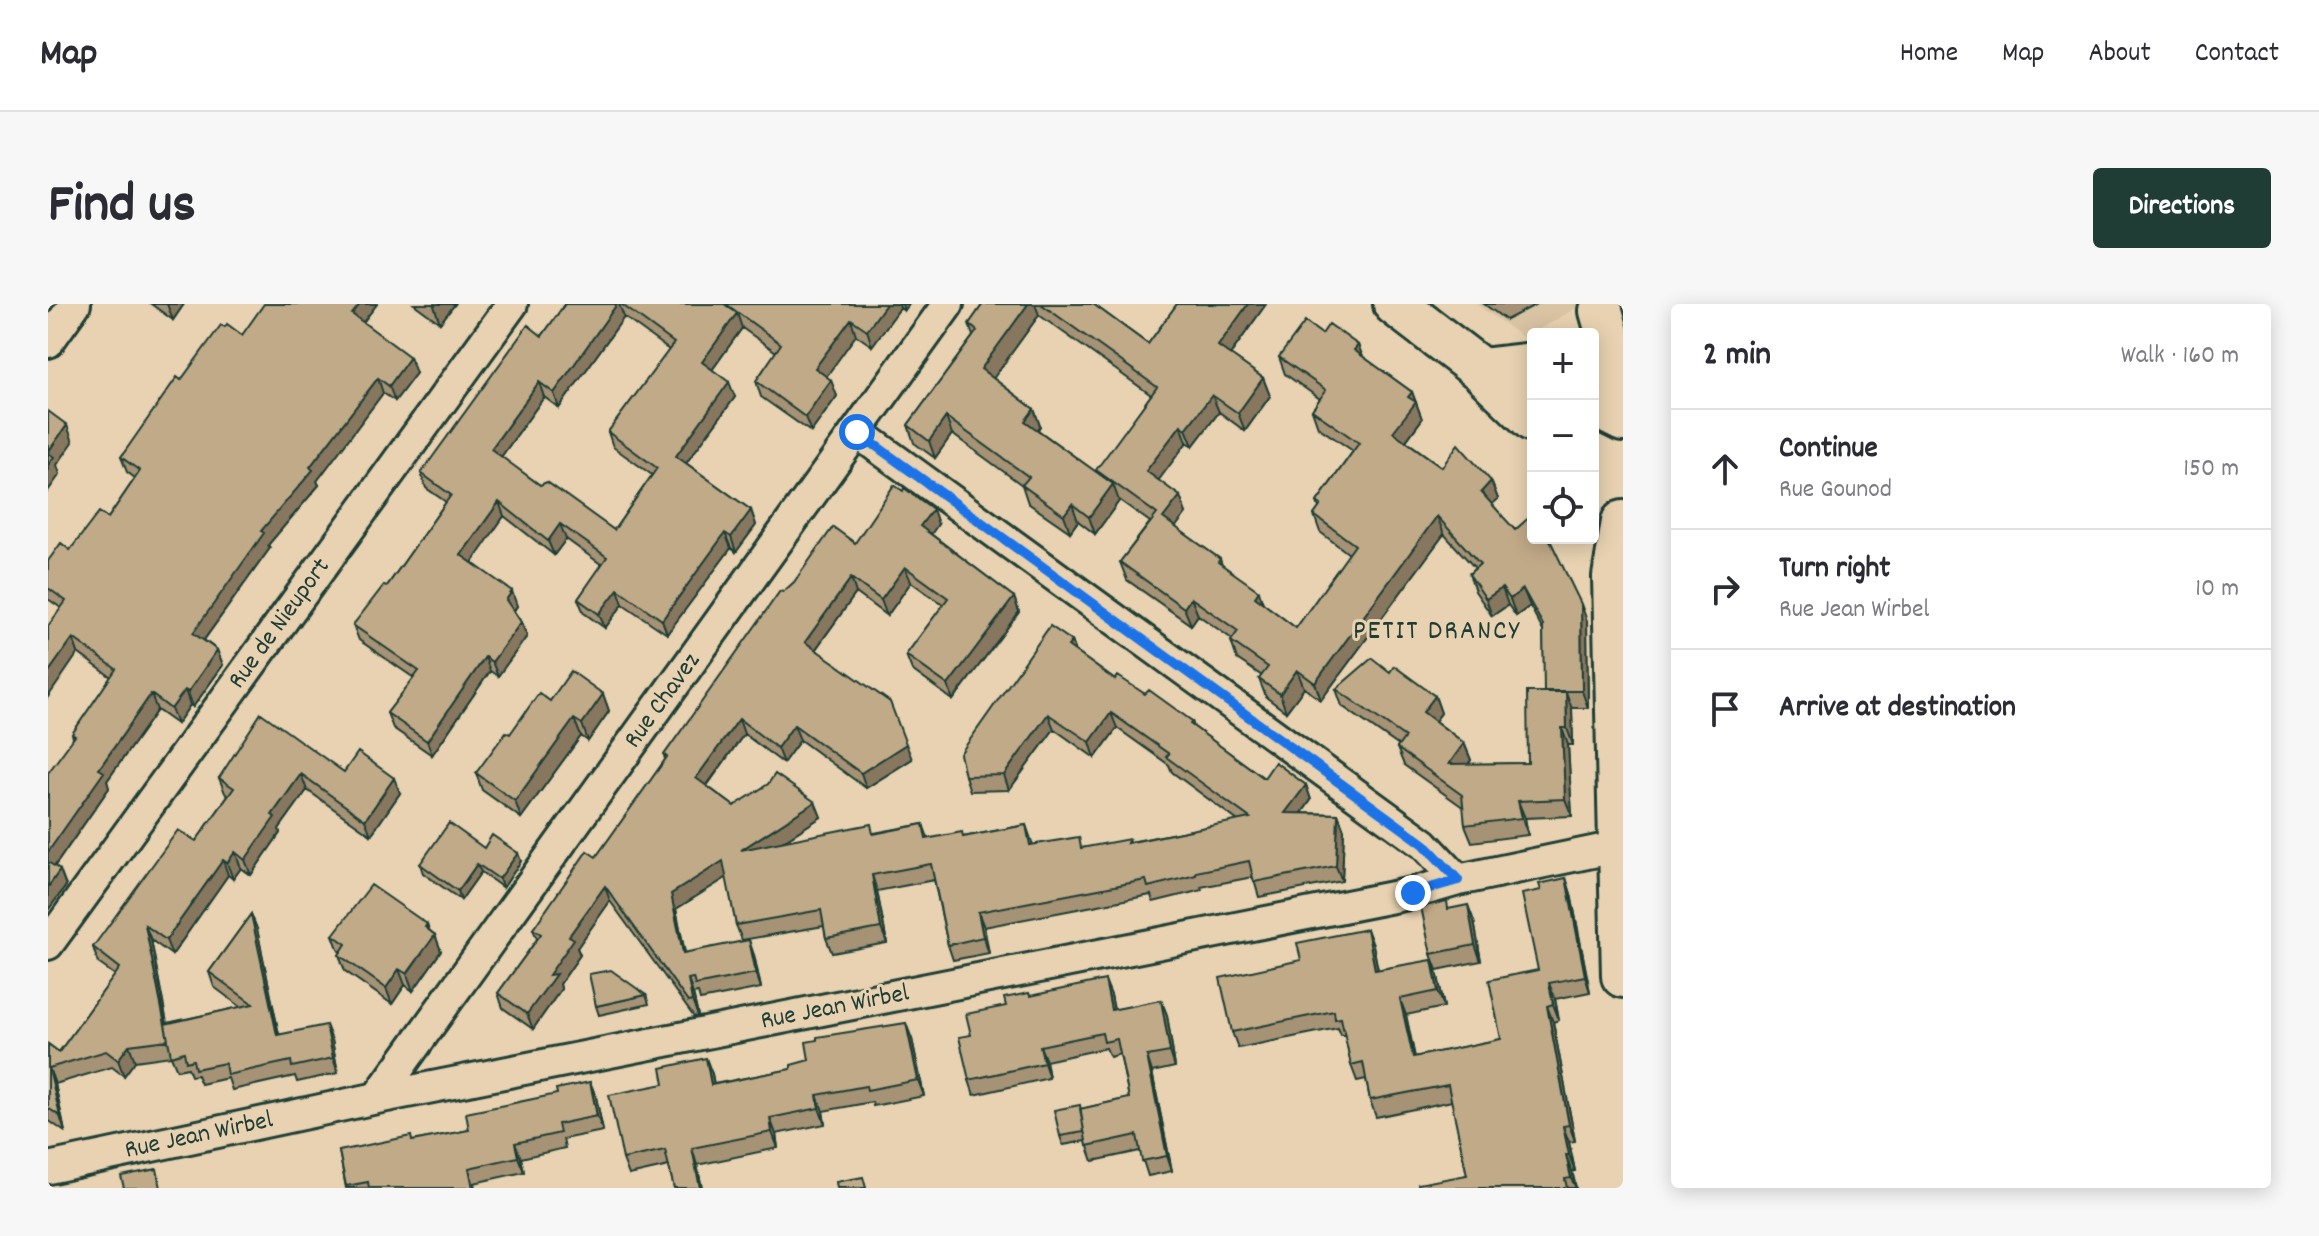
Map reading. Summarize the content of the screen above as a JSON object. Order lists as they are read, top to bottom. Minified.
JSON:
{"streets":{"street":["Rue de Nieuport","Rue Chavez","Rue Jean Wirbel"]},"crossings":[["Rue Chavez","Rue Jean Wirbel"]],"districts":["PETIT DRANCY"],"page":{"header":"Map","nav":["Home","Map","About","Contact"],"title":"Find us","buttons":"Directions","heading":["2 min","Walk · 160 m"],"map_buttons":["+","−"],"list":[["Continue","Rue Gounod","150 m"],["Turn right","Rue Jean Wirbel","10 m"],"Arrive at destination"]}}
